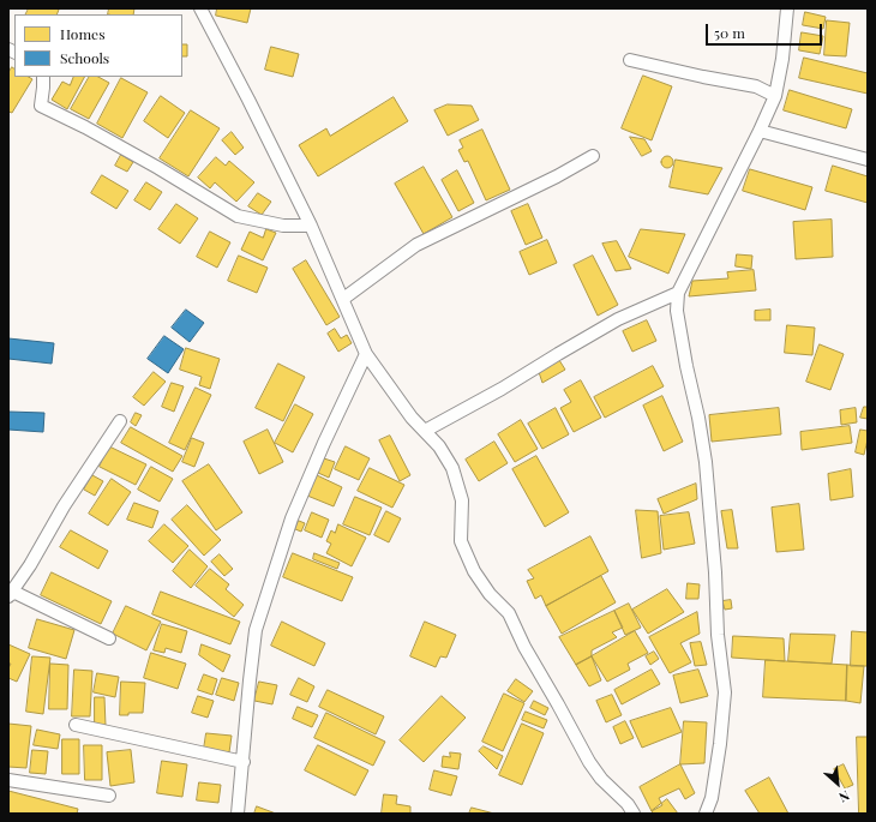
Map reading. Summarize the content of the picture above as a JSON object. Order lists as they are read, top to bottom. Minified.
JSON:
{"legend":["Homes","Schools"],"scale_bar":"50 m","north":"bottom right"}
